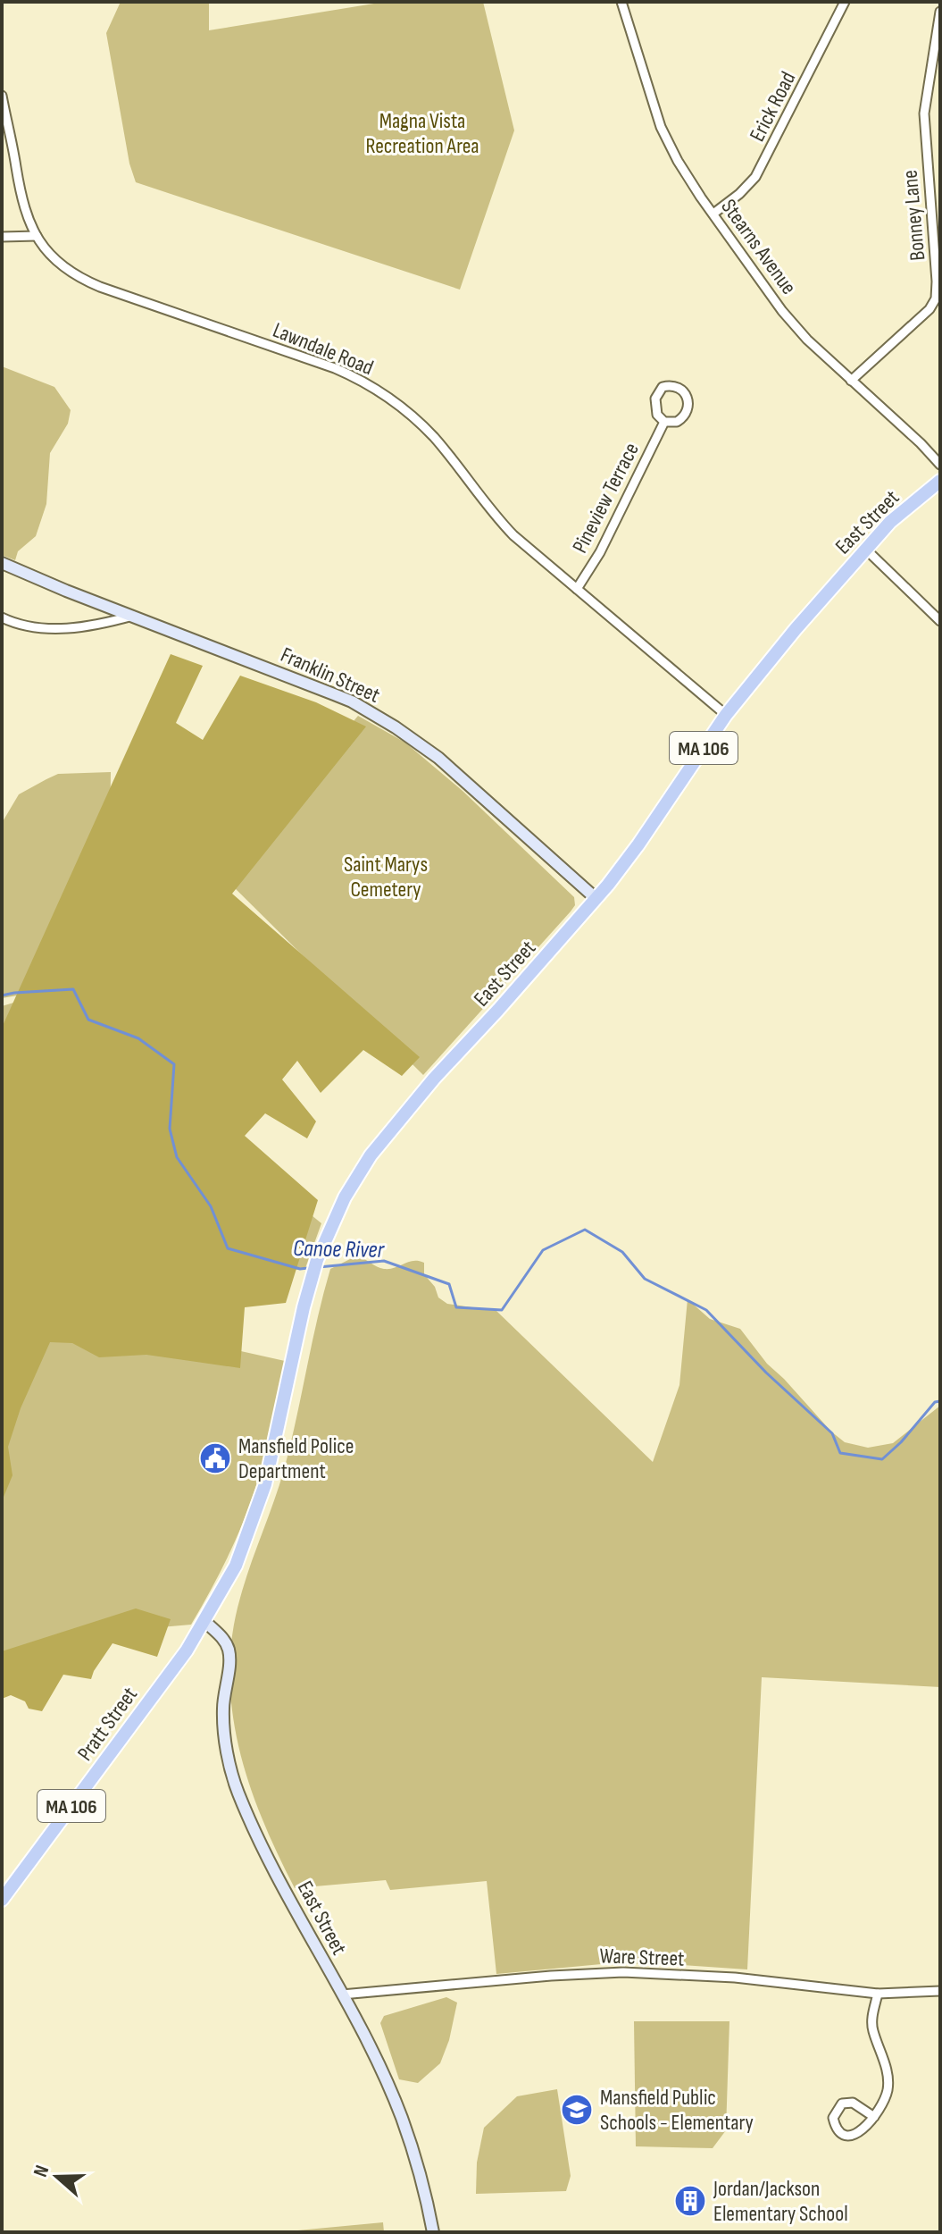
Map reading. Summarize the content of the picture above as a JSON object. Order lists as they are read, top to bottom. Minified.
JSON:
{"streets":{"main road":["East Street","MA 106","Pratt Street"],"street":["Erick Road","Bonney Lane","Stearns Avenue","Lawndale Road","Pineview Terrace","Franklin Street","Ware Street"]},"crossings":[["Erick Road","Stearns Avenue"],["Bonney Lane","Stearns Avenue"],["Lawndale Road","Pineview Terrace"],["Lawndale Road","East Street"],["East Street","Franklin Street"],["East Street","Pratt Street"],["East Street","Ware Street"]],"water":["Canoe River"],"parks":["Magna Vista Recreation Area","Saint Marys Cemetery"],"places":{"public building":["Mansfield Police Department"],"school or university":["Mansfield Public Schools - Elementary"],"building":["Jordan/Jackson Elementary School"]},"north":"left"}
